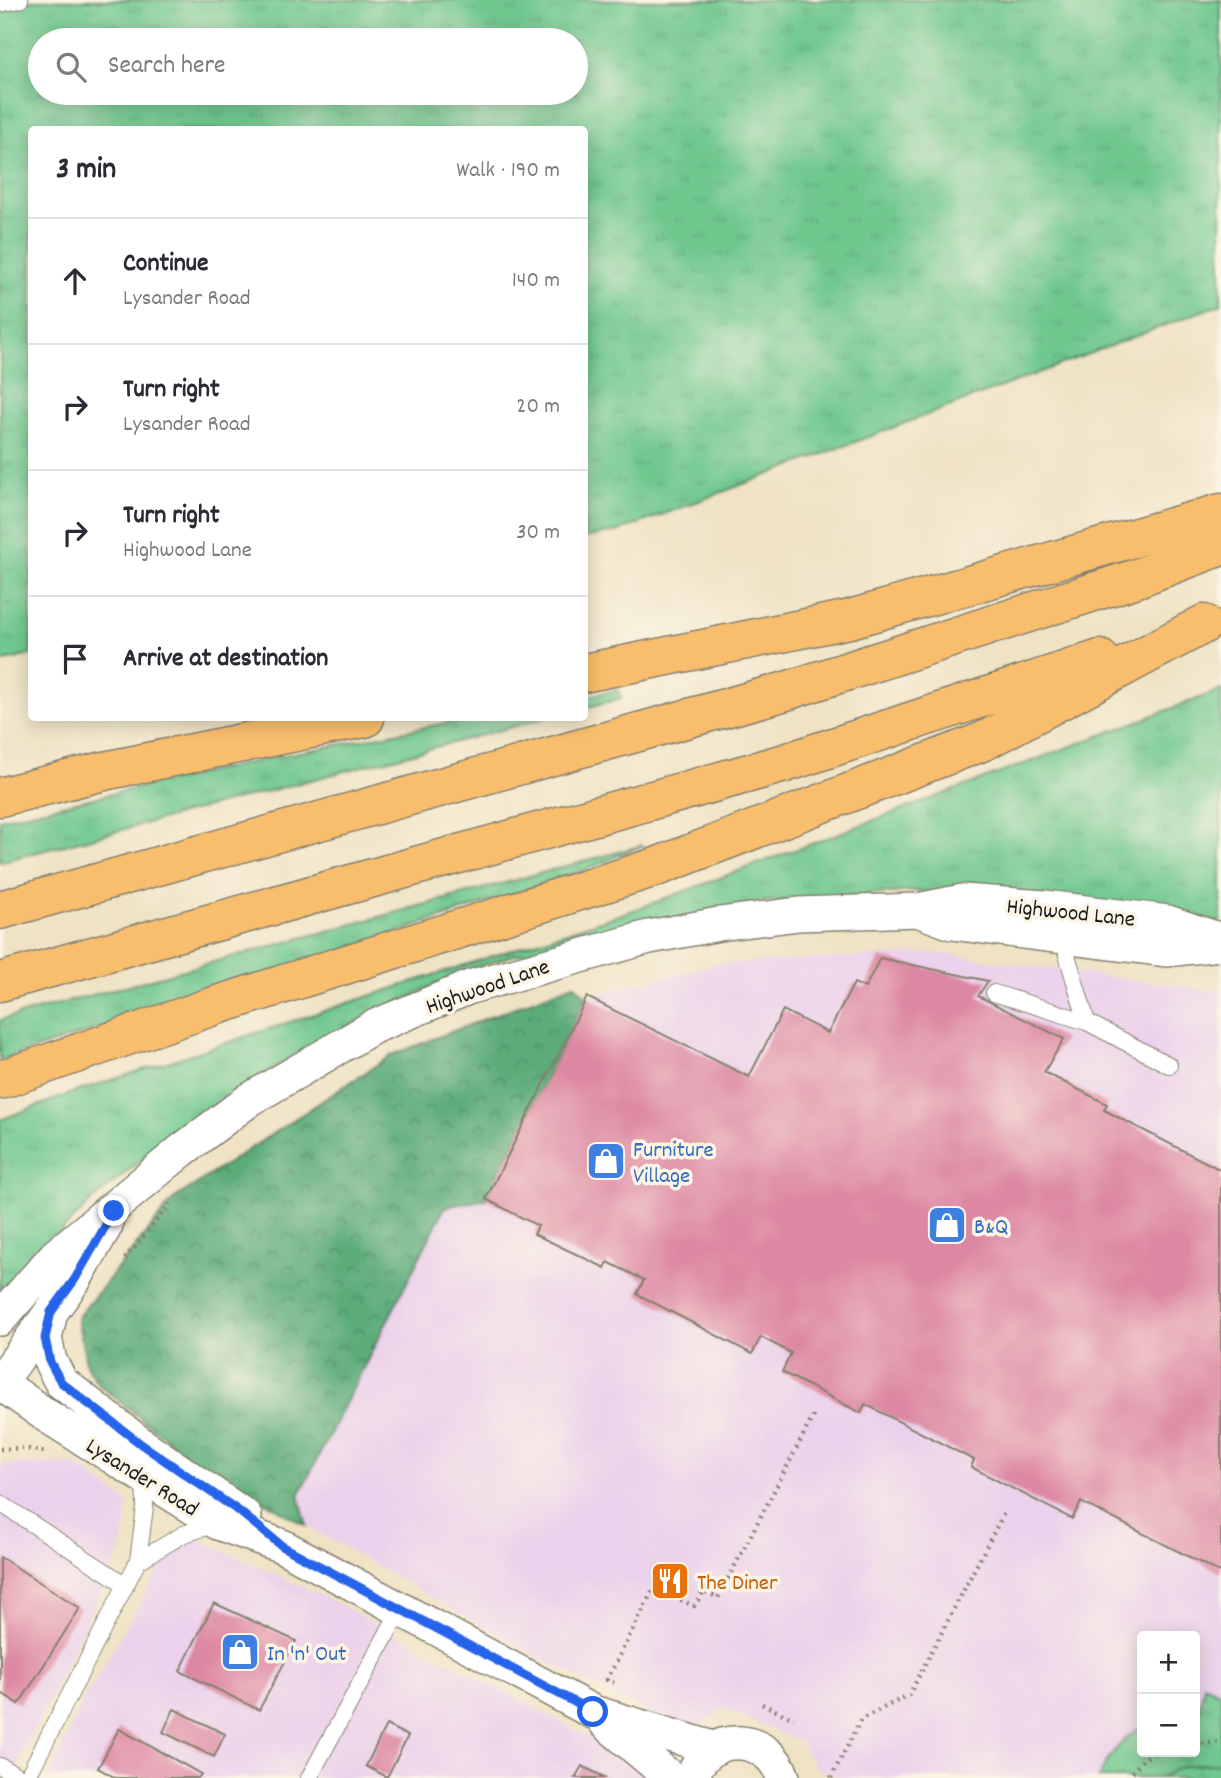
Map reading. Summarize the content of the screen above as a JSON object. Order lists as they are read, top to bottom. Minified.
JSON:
{"streets":{"street":["Highwood Lane","Lysander Road"]},"crossings":[["Highwood Lane","Lysander Road"]],"places":{"shop":["Furniture Village","B&Q","In 'n' Out"],"restaurant":["The Diner"]},"page":{"search":"Search here","heading":["3 min","Walk · 190 m"],"list":[["Continue","Lysander Road","140 m"],["Turn right","Lysander Road","20 m"],["Turn right","Highwood Lane","30 m"],"Arrive at destination"],"map_buttons":["+","−"]}}
